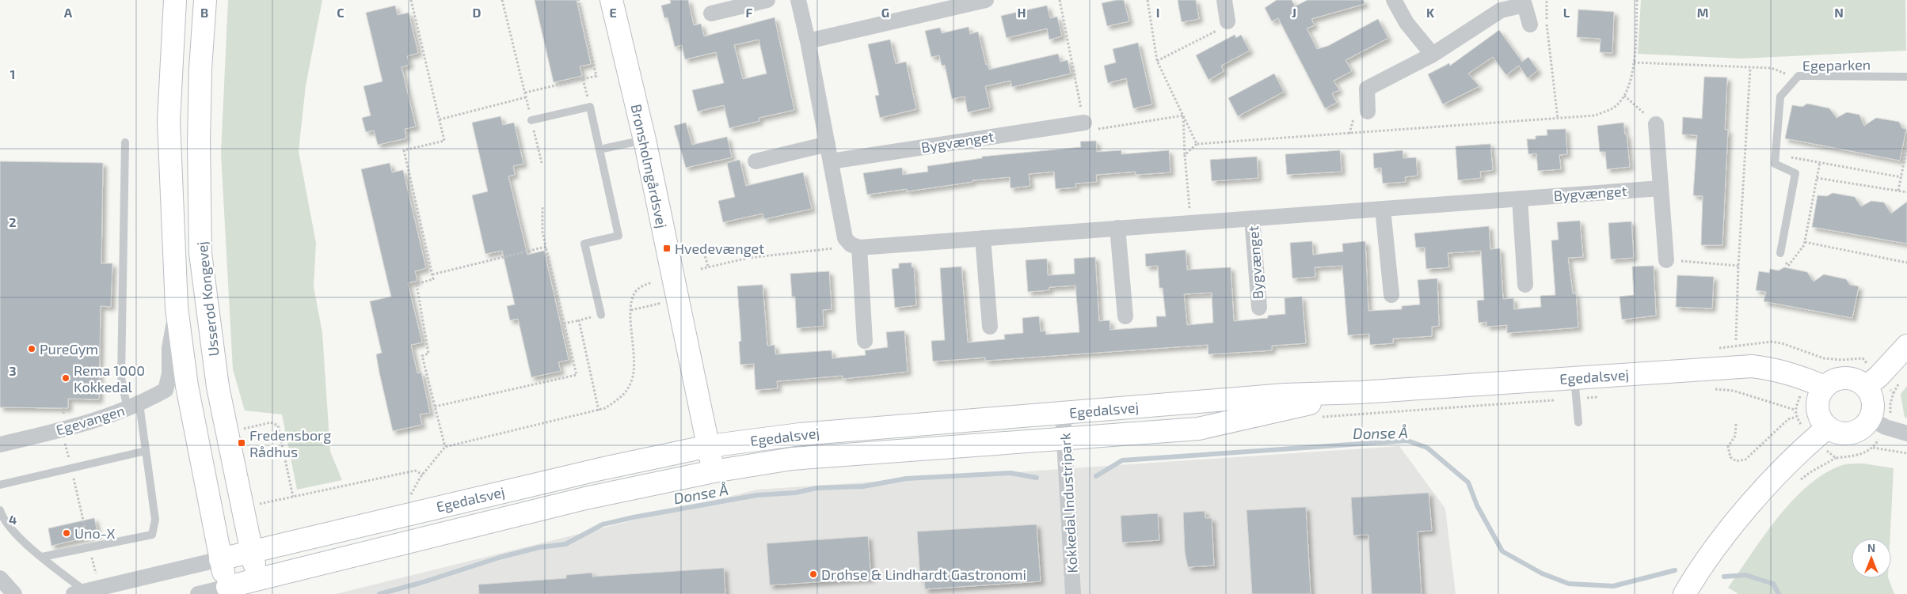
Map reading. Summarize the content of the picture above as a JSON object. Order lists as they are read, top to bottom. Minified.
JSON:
{"streets":{"street":["Bygvænget","Brønsholmgårdsvej","Usserød Kongevej","Egedalsvej","Egevangen","Kokkedal Industripark"],"lane":["Egeparken"]},"crossings":[["Brønsholmgårdsvej","Egedalsvej"],["Usserød Kongevej","Egedalsvej"],["Usserød Kongevej","Egevangen"],["Egedalsvej","Kokkedal Industripark"]],"water":["Donse Å"],"places":{"transit":["Hvedevænget","Fredensborg Rådhus"],"other":["PureGym","Rema 1000 Kokkedal","Uno-X","Drøhse & Lindhardt Gastronomi"]},"north":"top","grid":{"columns":["A","B","C","D","E","F","G","H","I","J","K","L","M","N"],"rows":["1","2","3","4"]}}
